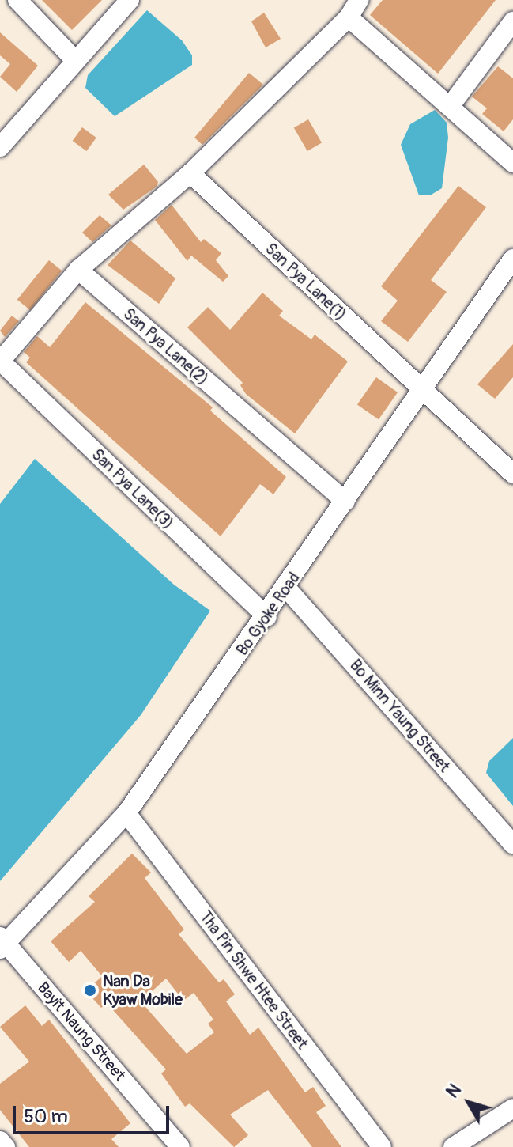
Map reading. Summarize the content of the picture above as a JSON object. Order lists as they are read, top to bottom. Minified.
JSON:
{"streets":{"street":["San Pya Lane(1)","San Pya Lane(2)","San Pya Lane(3)","Bo Gyoke Road","Bo Minn Yaung Street","Tha Pin Shwe Htee Street","Bayit Naung Street"]},"crossings":[["San Pya Lane(1)","Bo Gyoke Road"],["San Pya Lane(2)","Bo Gyoke Road"],["San Pya Lane(3)","Bo Gyoke Road"],["Bo Gyoke Road","Bo Minn Yaung Street"],["Bo Gyoke Road","Tha Pin Shwe Htee Street"],["Bo Gyoke Road","Bayit Naung Street"]],"places":["Nan Da Kyaw Mobile"],"scale_bar":"50 m","north":"top left"}
